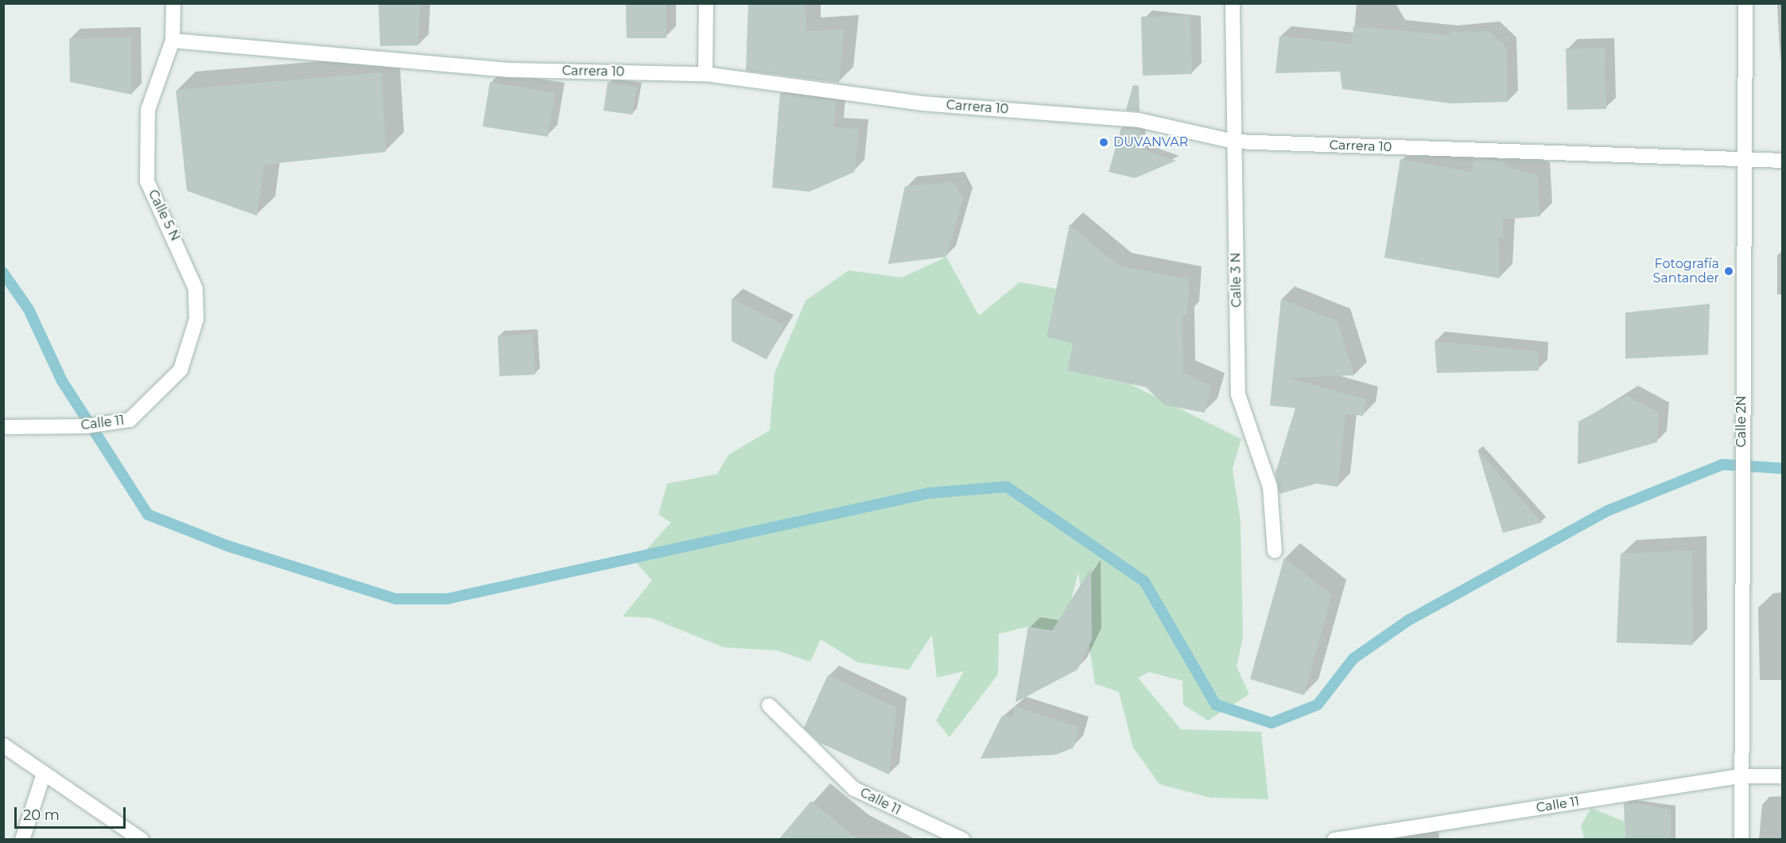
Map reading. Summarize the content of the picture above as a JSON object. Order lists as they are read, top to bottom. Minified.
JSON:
{"streets":{"street":["Carrera 10","Calle 5 N","Calle 3 N","Calle 2N","Calle 11"]},"crossings":[["Carrera 10","Calle 5 N"],["Carrera 10","Calle 3 N"],["Carrera 10","Calle 2N"],["Calle 5 N","Calle 11"],["Calle 2N","Calle 11"]],"places":["DUVANVAR","Fotografía Santander"],"scale_bar":"20 m"}
